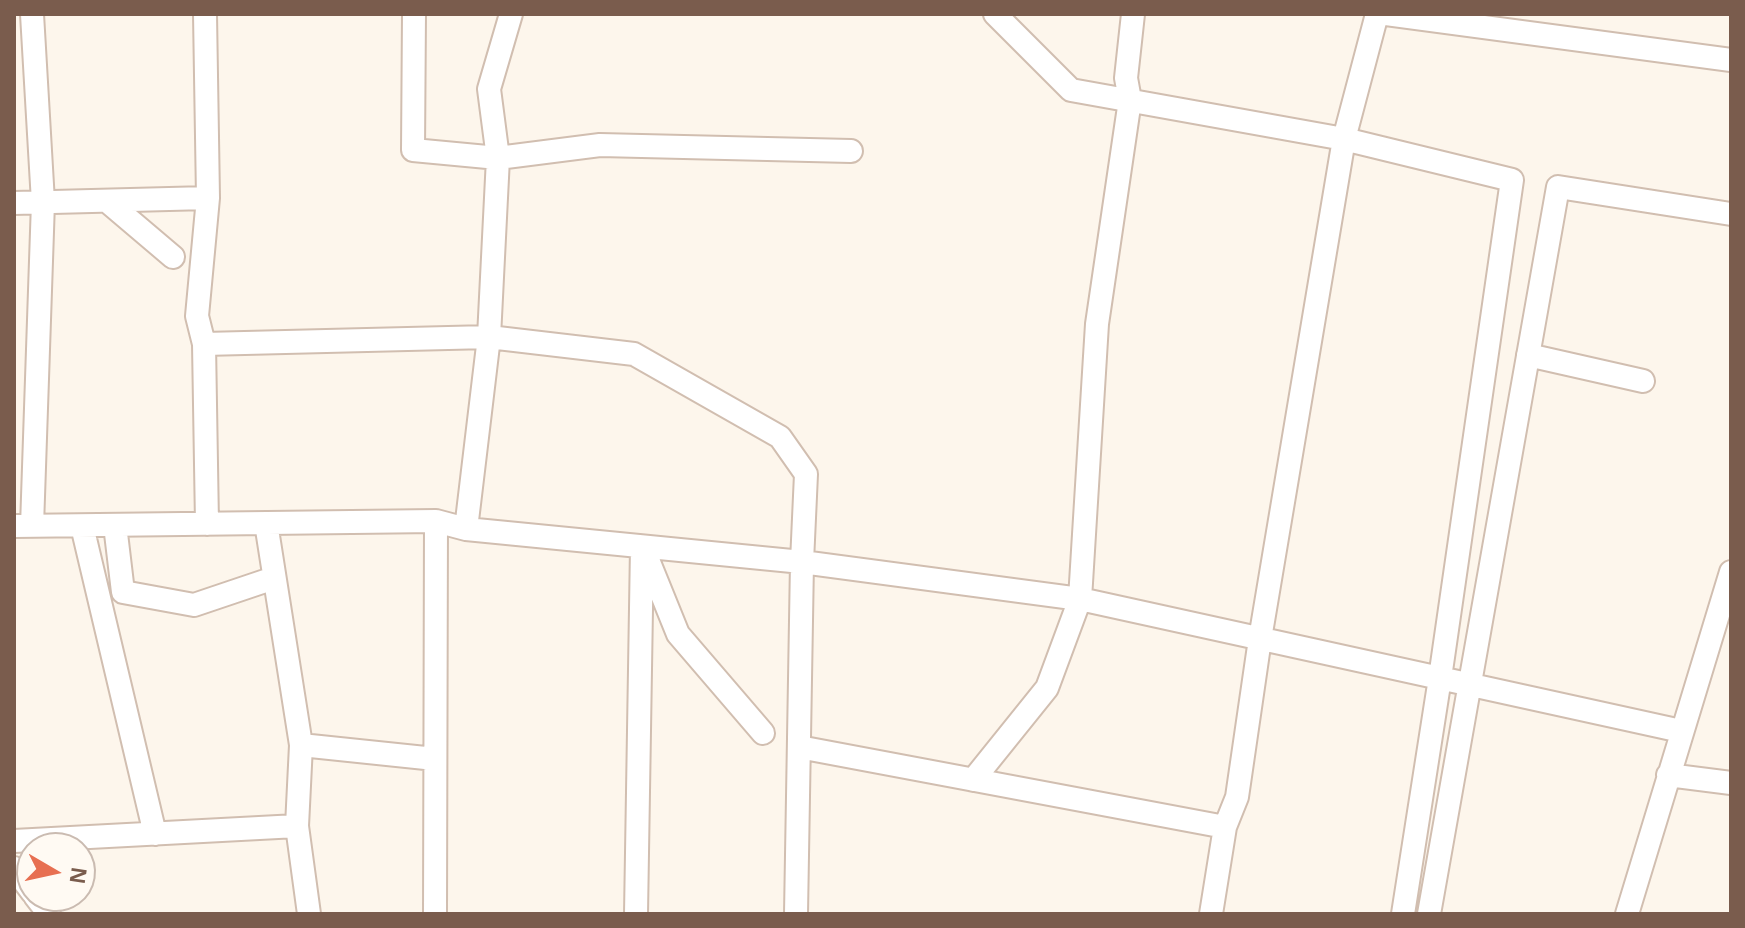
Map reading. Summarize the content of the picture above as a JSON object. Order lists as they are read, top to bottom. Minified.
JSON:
{"north":"right"}
